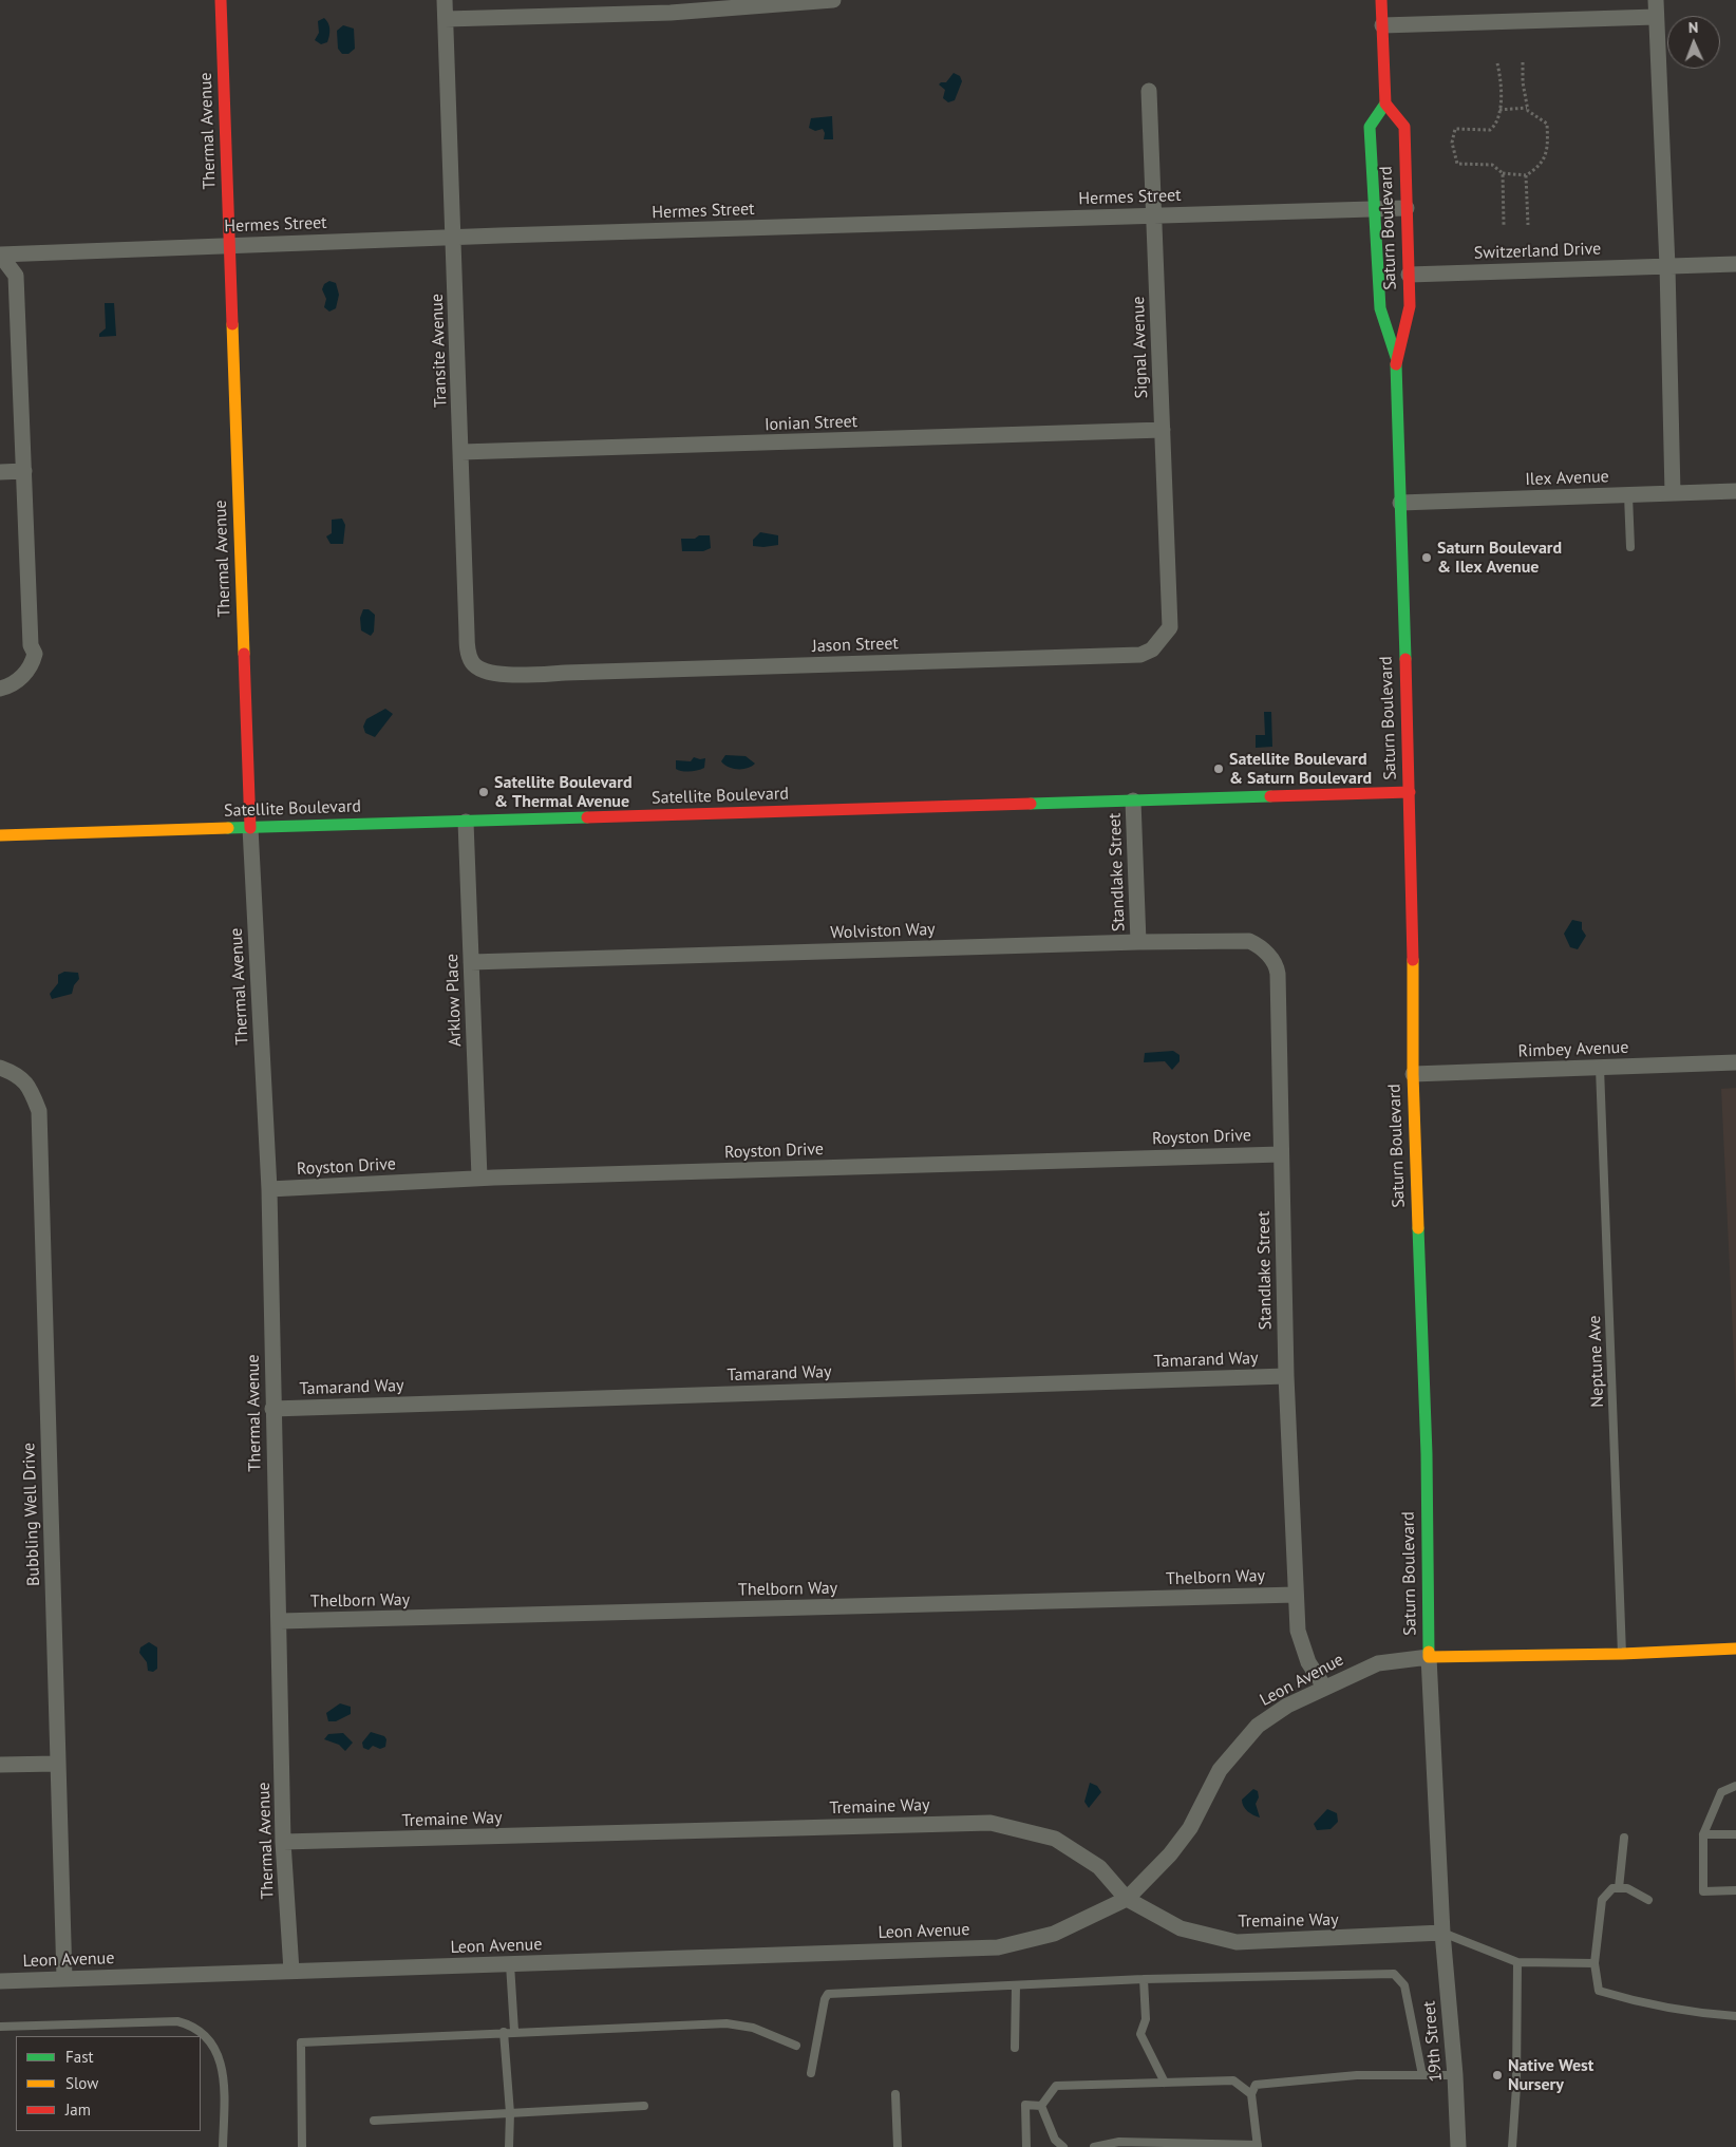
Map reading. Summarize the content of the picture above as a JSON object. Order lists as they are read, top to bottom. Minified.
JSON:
{"streets":{"street":["Thermal Avenue","Hermes Street","Saturn Boulevard","Switzerland Drive","Signal Avenue","Transite Avenue","Ionian Street","Ilex Avenue","Jason Street","Satellite Boulevard","Standlake Street","Wolviston Way","Arklow Place","Rimbey Avenue","Royston Drive","Tamarand Way","Bubbling Well Drive","Thelborn Way","Leon Avenue","Tremaine Way","19th Street"],"lane":["Neptune Ave"]},"crossings":[["Thermal Avenue","Hermes Street"],["Thermal Avenue","Satellite Boulevard"],["Thermal Avenue","Royston Drive"],["Thermal Avenue","Tamarand Way"],["Thermal Avenue","Thelborn Way"],["Thermal Avenue","Leon Avenue"],["Thermal Avenue","Tremaine Way"],["Hermes Street","Saturn Boulevard"],["Hermes Street","Signal Avenue"],["Hermes Street","Transite Avenue"],["Saturn Boulevard","Switzerland Drive"],["Saturn Boulevard","Ilex Avenue"],["Saturn Boulevard","Satellite Boulevard"],["Saturn Boulevard","Rimbey Avenue"],["Saturn Boulevard","Leon Avenue"],["Saturn Boulevard","Tremaine Way"],["Saturn Boulevard","19th Street"],["Signal Avenue","Ionian Street"],["Signal Avenue","Jason Street"],["Transite Avenue","Ionian Street"],["Transite Avenue","Jason Street"],["Satellite Boulevard","Standlake Street"],["Satellite Boulevard","Arklow Place"],["Standlake Street","Wolviston Way"],["Standlake Street","Royston Drive"],["Standlake Street","Tamarand Way"],["Standlake Street","Thelborn Way"],["Standlake Street","Leon Avenue"],["Wolviston Way","Arklow Place"],["Arklow Place","Royston Drive"],["Rimbey Avenue","Neptune Ave"],["Neptune Ave","Leon Avenue"],["Bubbling Well Drive","Leon Avenue"],["Leon Avenue","Tremaine Way"],["Tremaine Way","19th Street"]],"places":["Saturn Boulevard & Ilex Avenue","Satellite Boulevard & Saturn Boulevard","Satellite Boulevard & Thermal Avenue","Native West Nursery"],"legend":["Fast","Slow","Jam"],"north":"top"}
